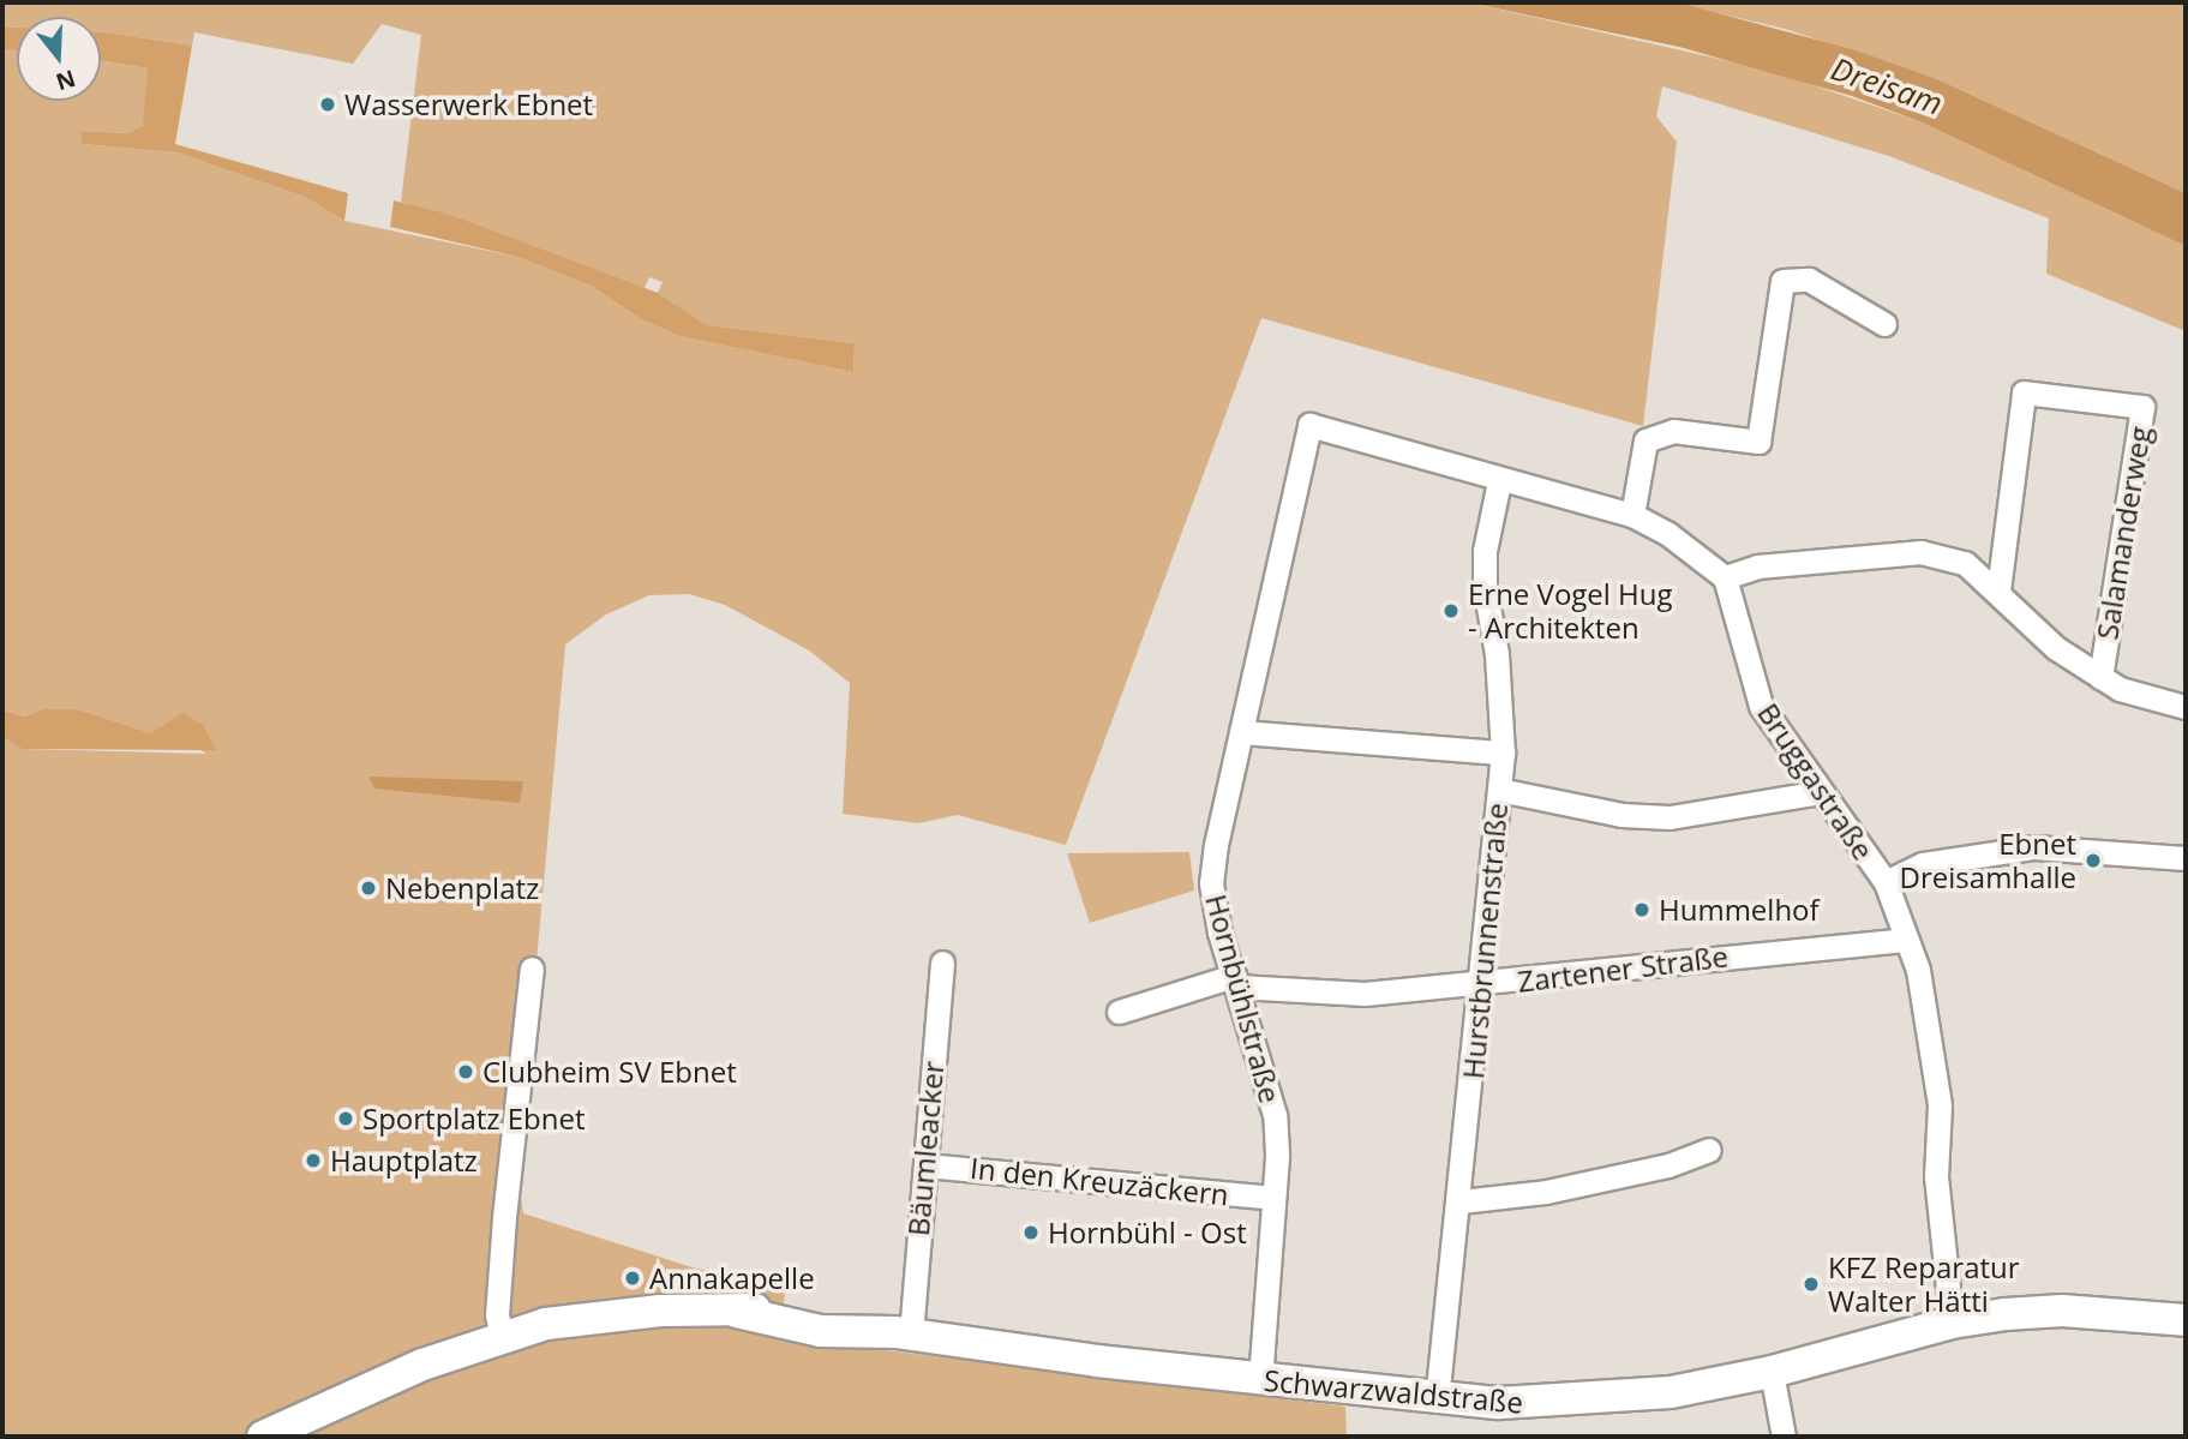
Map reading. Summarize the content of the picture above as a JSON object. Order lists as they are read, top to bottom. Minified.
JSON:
{"streets":{"main road":["Schwarzwaldstraße"],"street":["Salamanderweg","Bruggastraße","Hurstbrunnenstraße","Zartener Straße","Hornbühlstraße","Bäumleacker","In den Kreuzäckern"]},"crossings":[["Bruggastraße","Zartener Straße"],["Bruggastraße","Schwarzwaldstraße"],["Hurstbrunnenstraße","Zartener Straße"],["Hurstbrunnenstraße","Hornbühlstraße"],["Hurstbrunnenstraße","Schwarzwaldstraße"],["Zartener Straße","Hornbühlstraße"],["Hornbühlstraße","In den Kreuzäckern"],["Hornbühlstraße","Schwarzwaldstraße"],["Bäumleacker","In den Kreuzäckern"],["Bäumleacker","Schwarzwaldstraße"]],"water":["Dreisam"],"places":["Wasserwerk Ebnet","Erne Vogel Hug - Architekten","Ebnet Dreisamhalle","Nebenplatz","Hummelhof","Clubheim SV Ebnet","Sportplatz Ebnet","Hauptplatz","Hornbühl - Ost","Annakapelle","KFZ Reparatur Walter Hätti"],"north":"bottom"}
